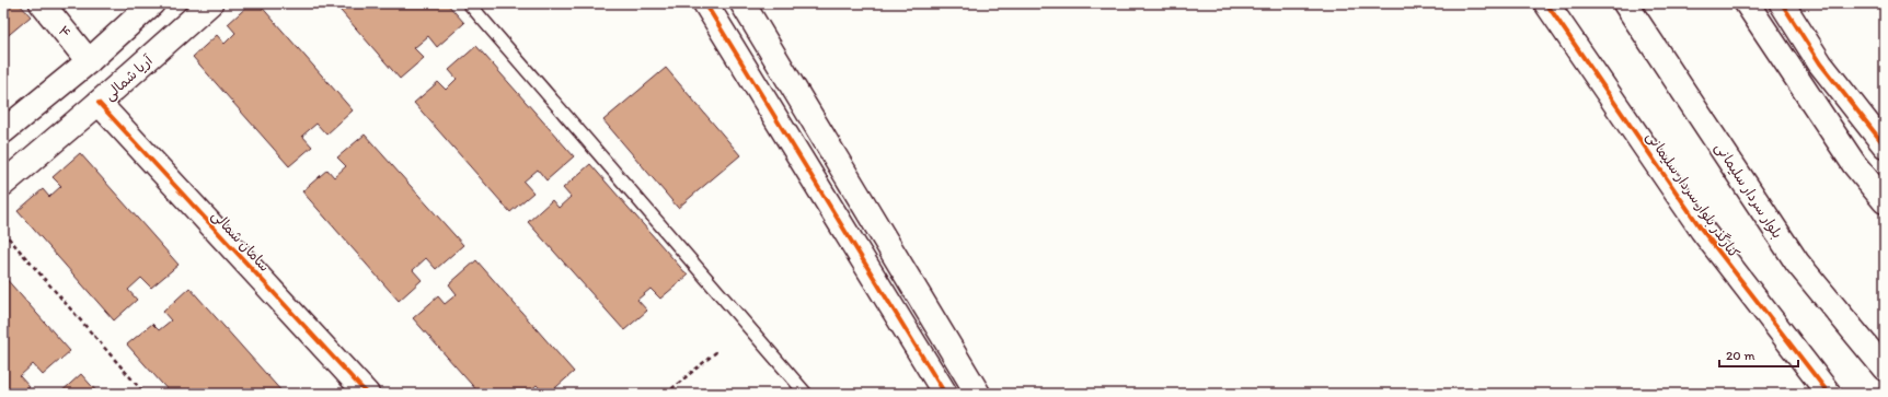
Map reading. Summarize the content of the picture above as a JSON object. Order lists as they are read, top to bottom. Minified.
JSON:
{"streets":{"street":["۴","آریا شمالی","بلوار سردار سلیمانی","کنارگذر بلوار سردار سلیمانی","سامان شمالی"]},"crossings":[["آریا شمالی","سامان شمالی"]],"scale_bar":"20 m"}
